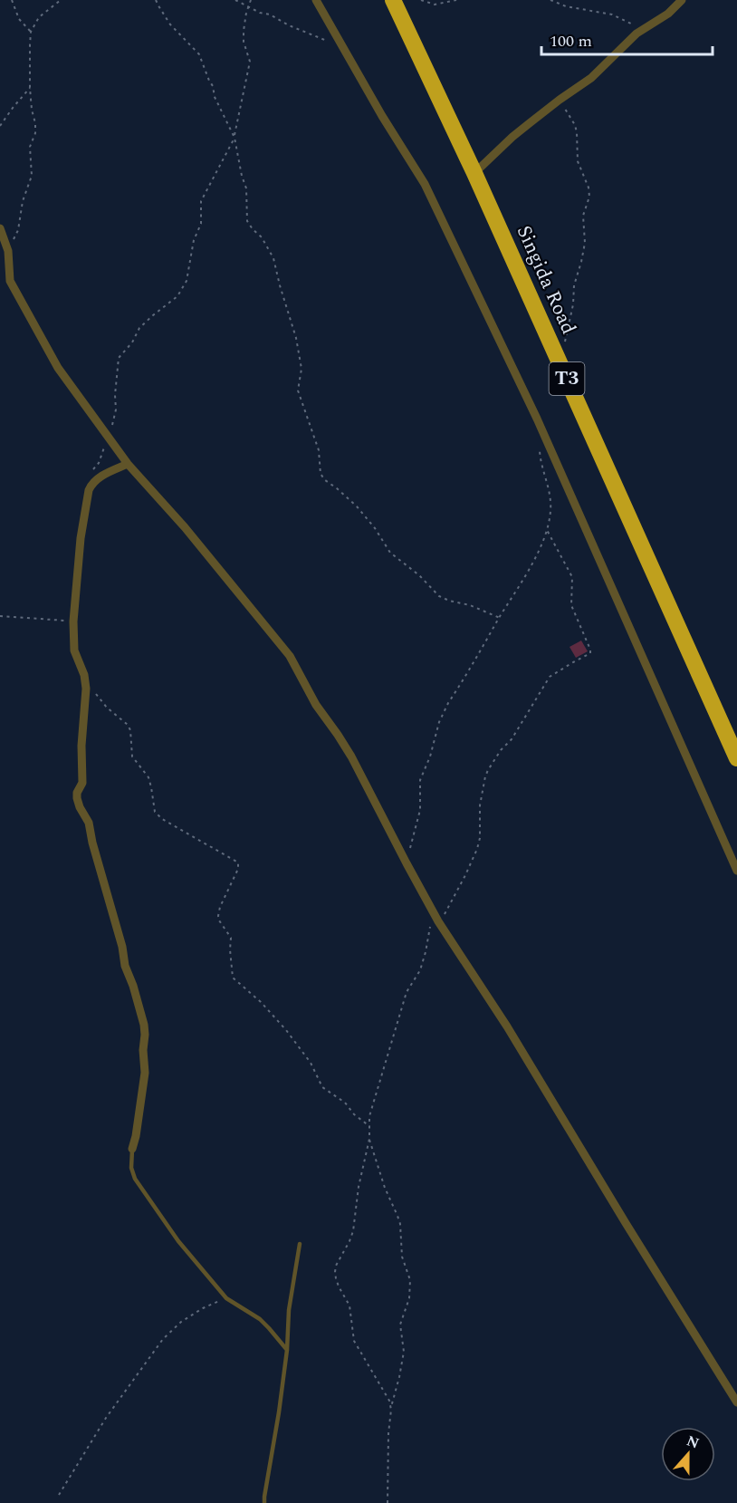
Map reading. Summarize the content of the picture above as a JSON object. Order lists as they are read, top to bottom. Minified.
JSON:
{"streets":{"highway":["Singida Road","T3"]},"scale_bar":"100 m","north":"top"}
